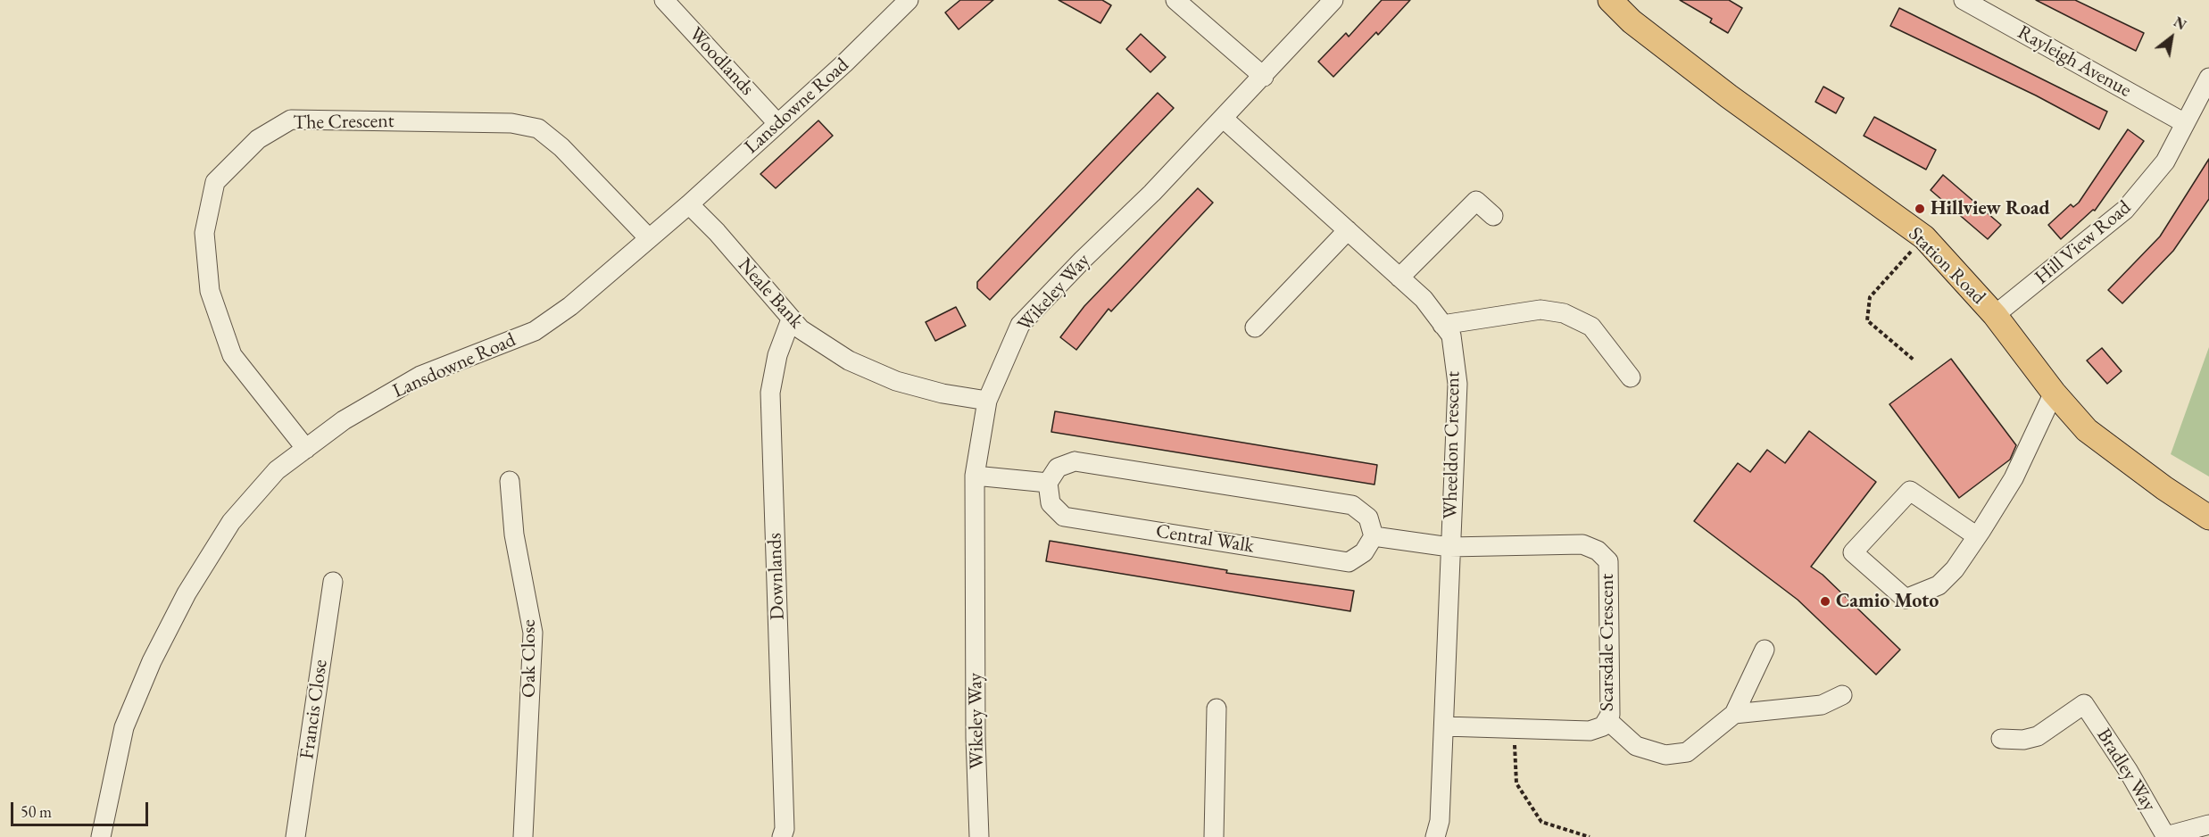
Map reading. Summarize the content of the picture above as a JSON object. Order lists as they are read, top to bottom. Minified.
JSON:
{"streets":{"main road":["Station Road"],"street":["Woodlands","Rayleigh Avenue","Lansdowne Road","The Crescent","Hill View Road","Wikeley Way","Neale Bank","Wheeldon Crescent","Central Walk","Downlands","Scarsdale Crescent","Oak Close","Francis Close","Bradley Way"]},"crossings":[["Woodlands","Lansdowne Road"],["Rayleigh Avenue","Hill View Road"],["Lansdowne Road","The Crescent"],["Lansdowne Road","Neale Bank"],["Hill View Road","Station Road"],["Wikeley Way","Neale Bank"],["Wikeley Way","Wheeldon Crescent"],["Neale Bank","Downlands"],["Wheeldon Crescent","Scarsdale Crescent"]],"places":["Hillview Road","Camio Moto"],"scale_bar":"50 m","north":"top right"}
